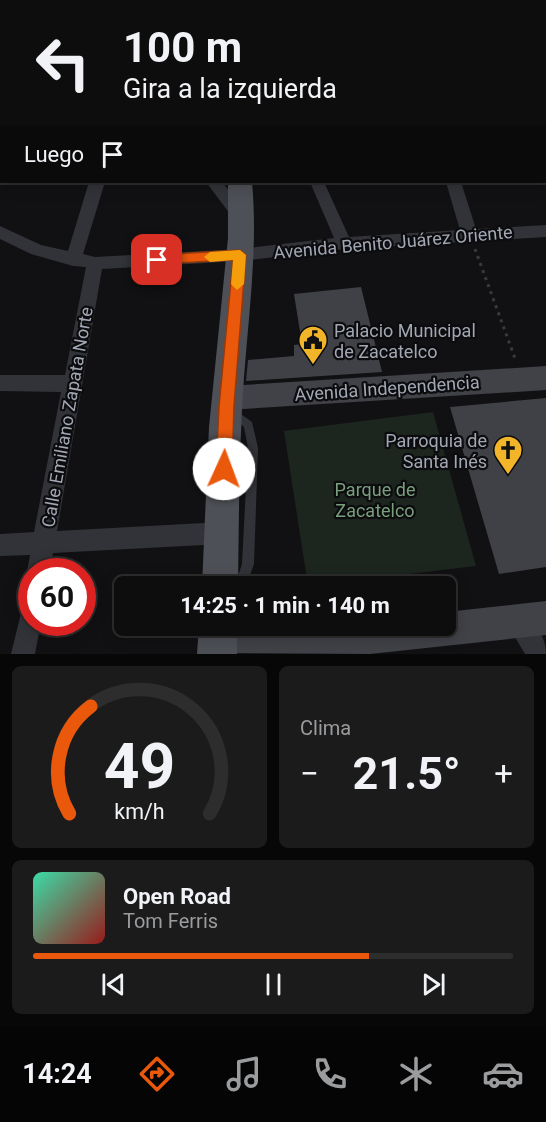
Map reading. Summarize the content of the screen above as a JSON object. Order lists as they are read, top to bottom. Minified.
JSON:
{"streets":{"main road":["Avenida Independencia"],"street":["Avenida Benito Juárez Oriente","Calle Emiliano Zapata Norte"]},"crossings":[["Avenida Benito Juárez Oriente","Calle Emiliano Zapata Norte"]],"parks":["Parque de Zacatelco"],"places":{"public building":["Palacio Municipal de Zacatelco"],"church":["Parroquia de Santa Inés"]},"page":{"turn":["100 m","Gira a la izquierda"],"then":"Luego","limit":"60","trip":"14:25 · 1 min · 140 m","tile":"Clima","heat":["−","21.5°","+"],"song":["Open Road","Tom Ferris"],"tabs":"14:24","gauge":["49","km/h"]}}
